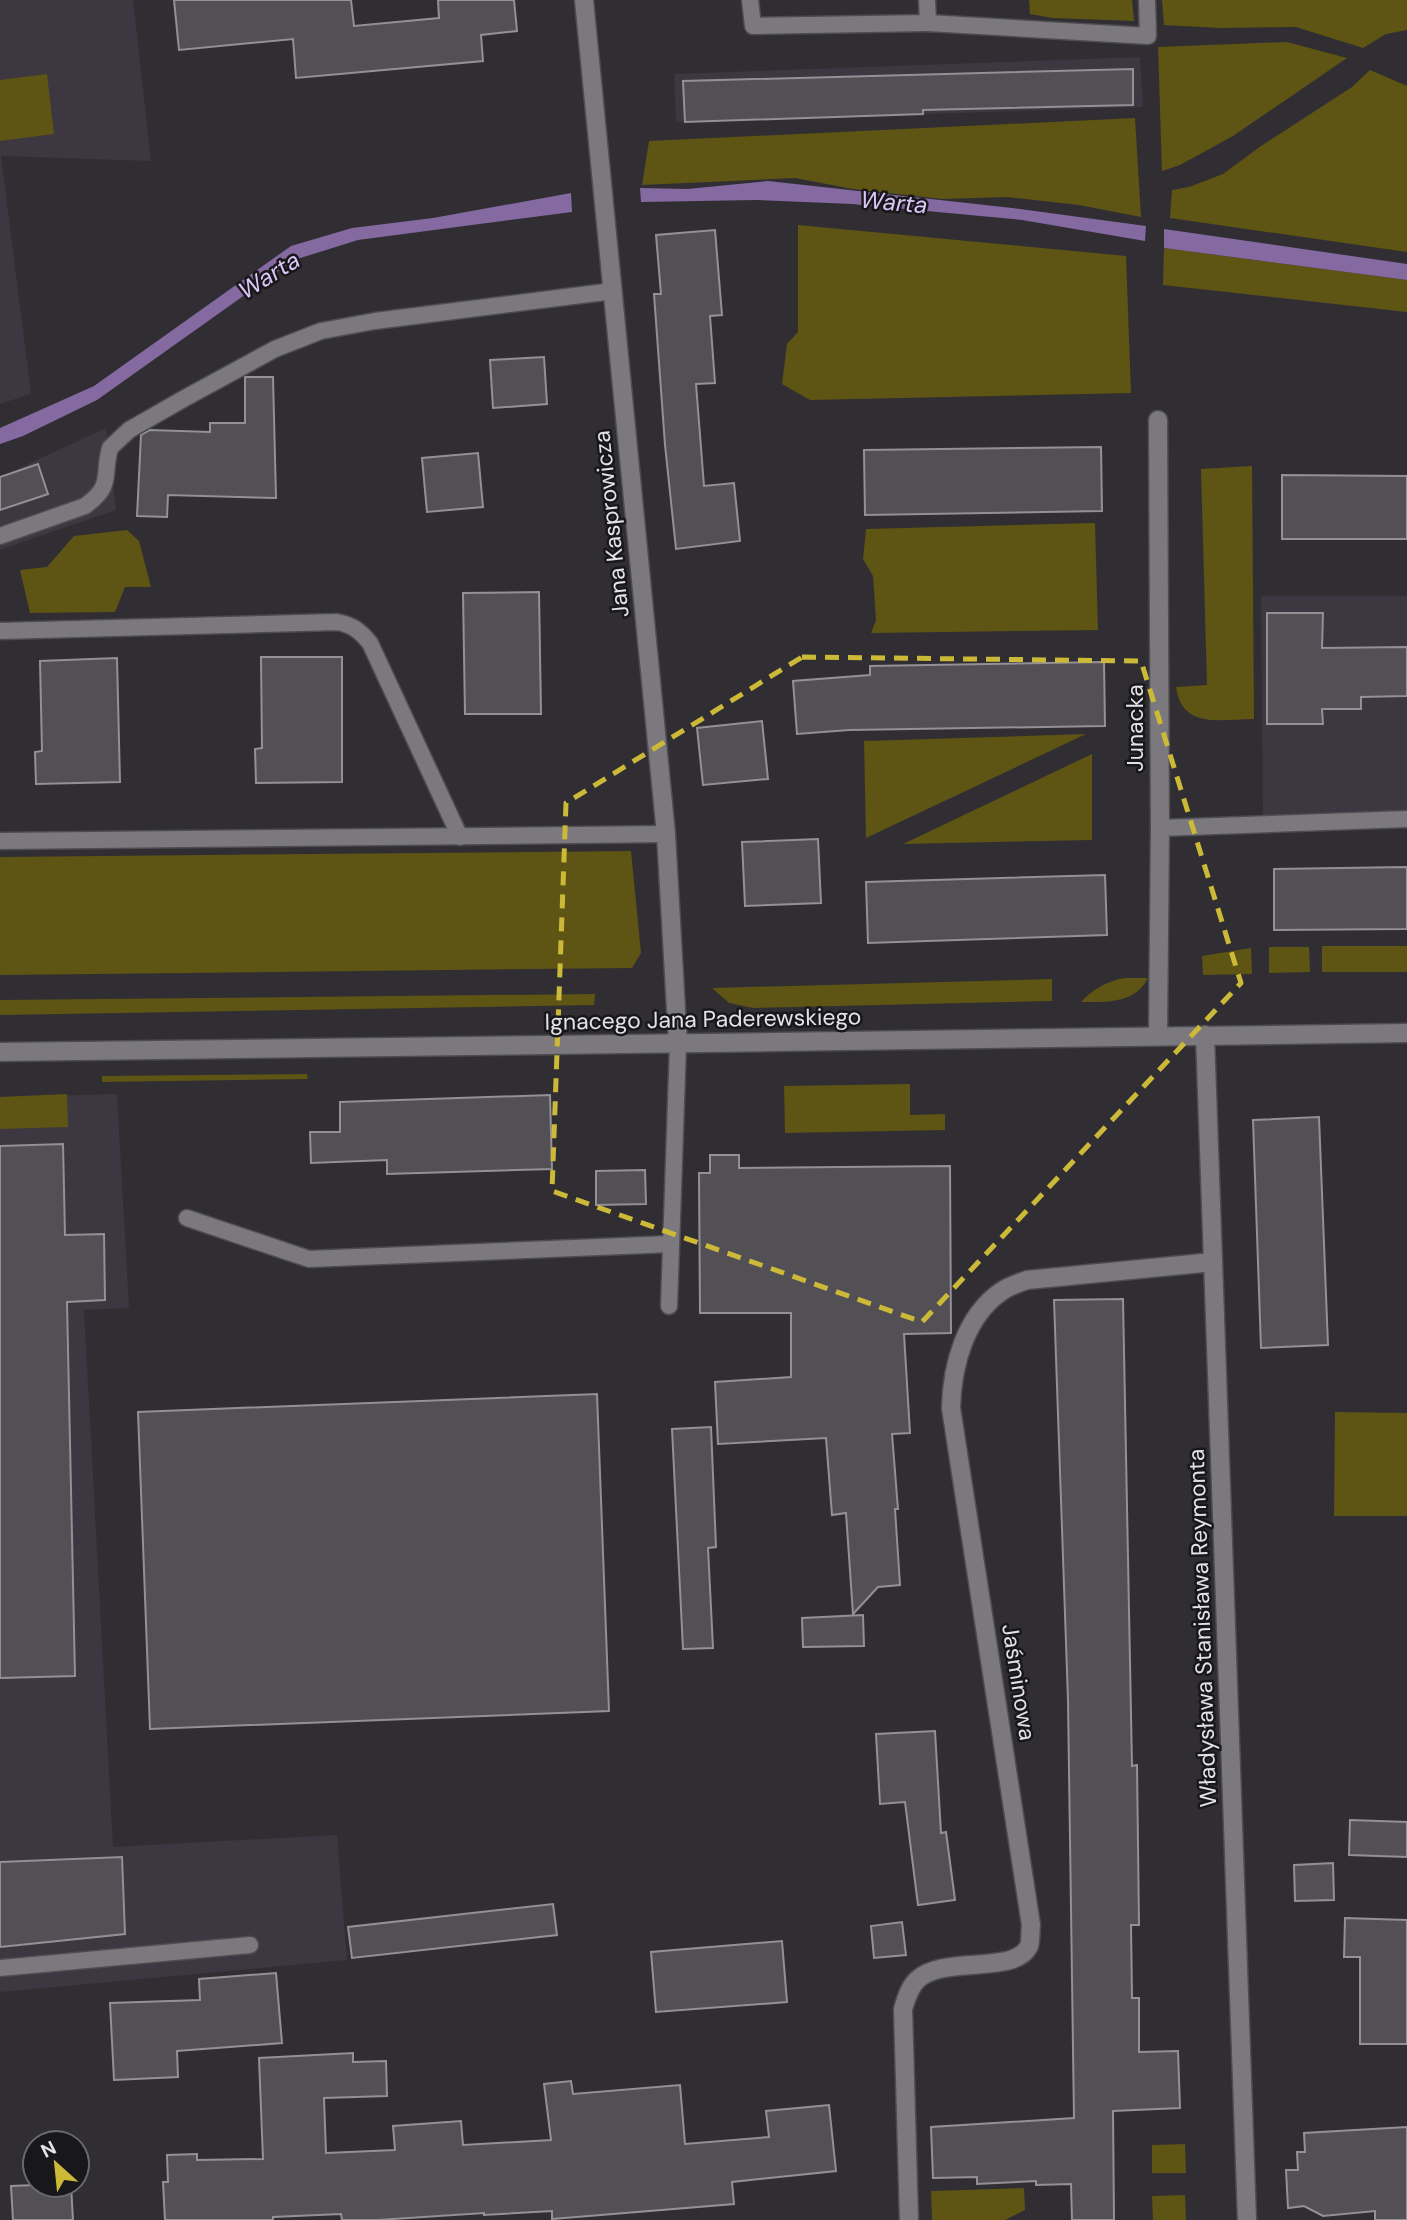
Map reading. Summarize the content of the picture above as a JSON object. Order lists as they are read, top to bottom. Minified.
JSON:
{"streets":{"street":["Jana Kasprowicza","Junacka","Ignacego Jana Paderewskiego","Władysława Stanisława Reymonta","Jaśminowa"]},"crossings":[["Jana Kasprowicza","Ignacego Jana Paderewskiego"],["Junacka","Ignacego Jana Paderewskiego"],["Ignacego Jana Paderewskiego","Władysława Stanisława Reymonta"],["Władysława Stanisława Reymonta","Jaśminowa"]],"water":["Warta"],"north":"top left"}
